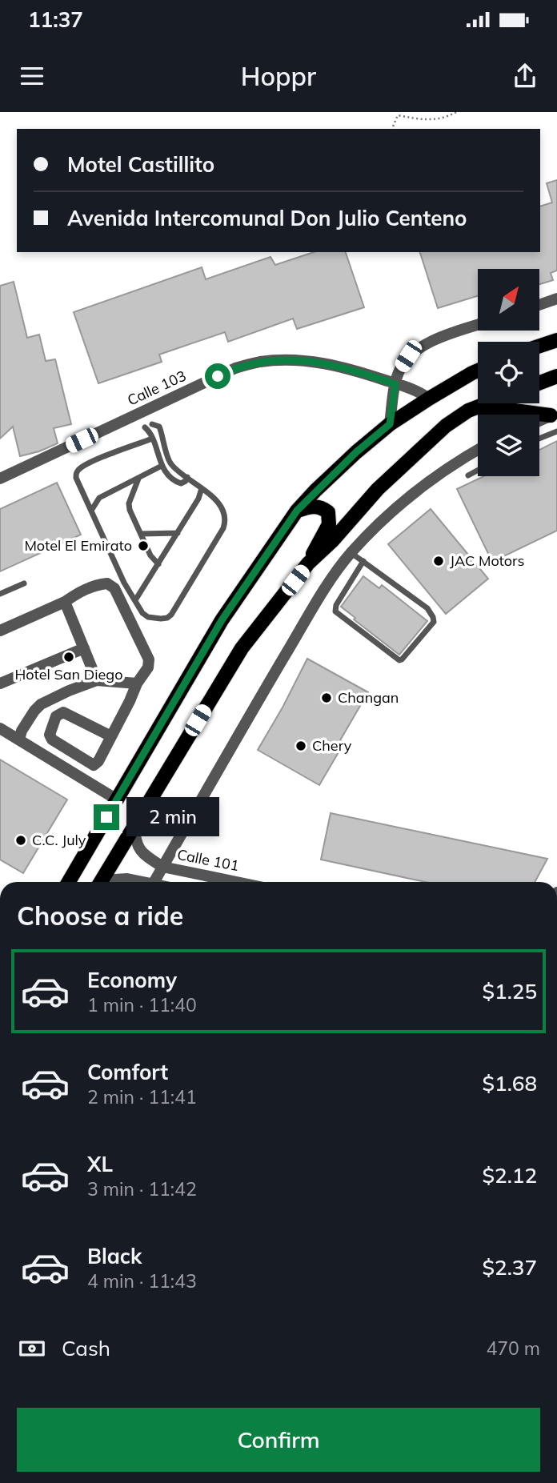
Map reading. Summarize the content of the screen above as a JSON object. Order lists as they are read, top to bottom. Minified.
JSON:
{"streets":{"street":["Calle 103","Calle 101"]},"places":["Motel El Emirato","JAC Motors","Hotel San Diego","Changan","Chery","C.C. July"],"north":"top right","page":{"status":"11:37","header":"Hoppr","banner":["Motel Castillito","Avenida Intercomunal Don Julio Centeno"],"bubble":"2 min","heading":"Choose a ride","list":[{"name":"Economy","note":"1 min · 11:40","value":"$1.25"},{"name":"Comfort","note":"2 min · 11:41","value":"$1.68"},{"name":"XL","note":"3 min · 11:42","value":"$2.12"},{"name":"Black","note":"4 min · 11:43","value":"$2.37"}],"pay":["Cash","470 m"],"buttons":"Confirm"}}
